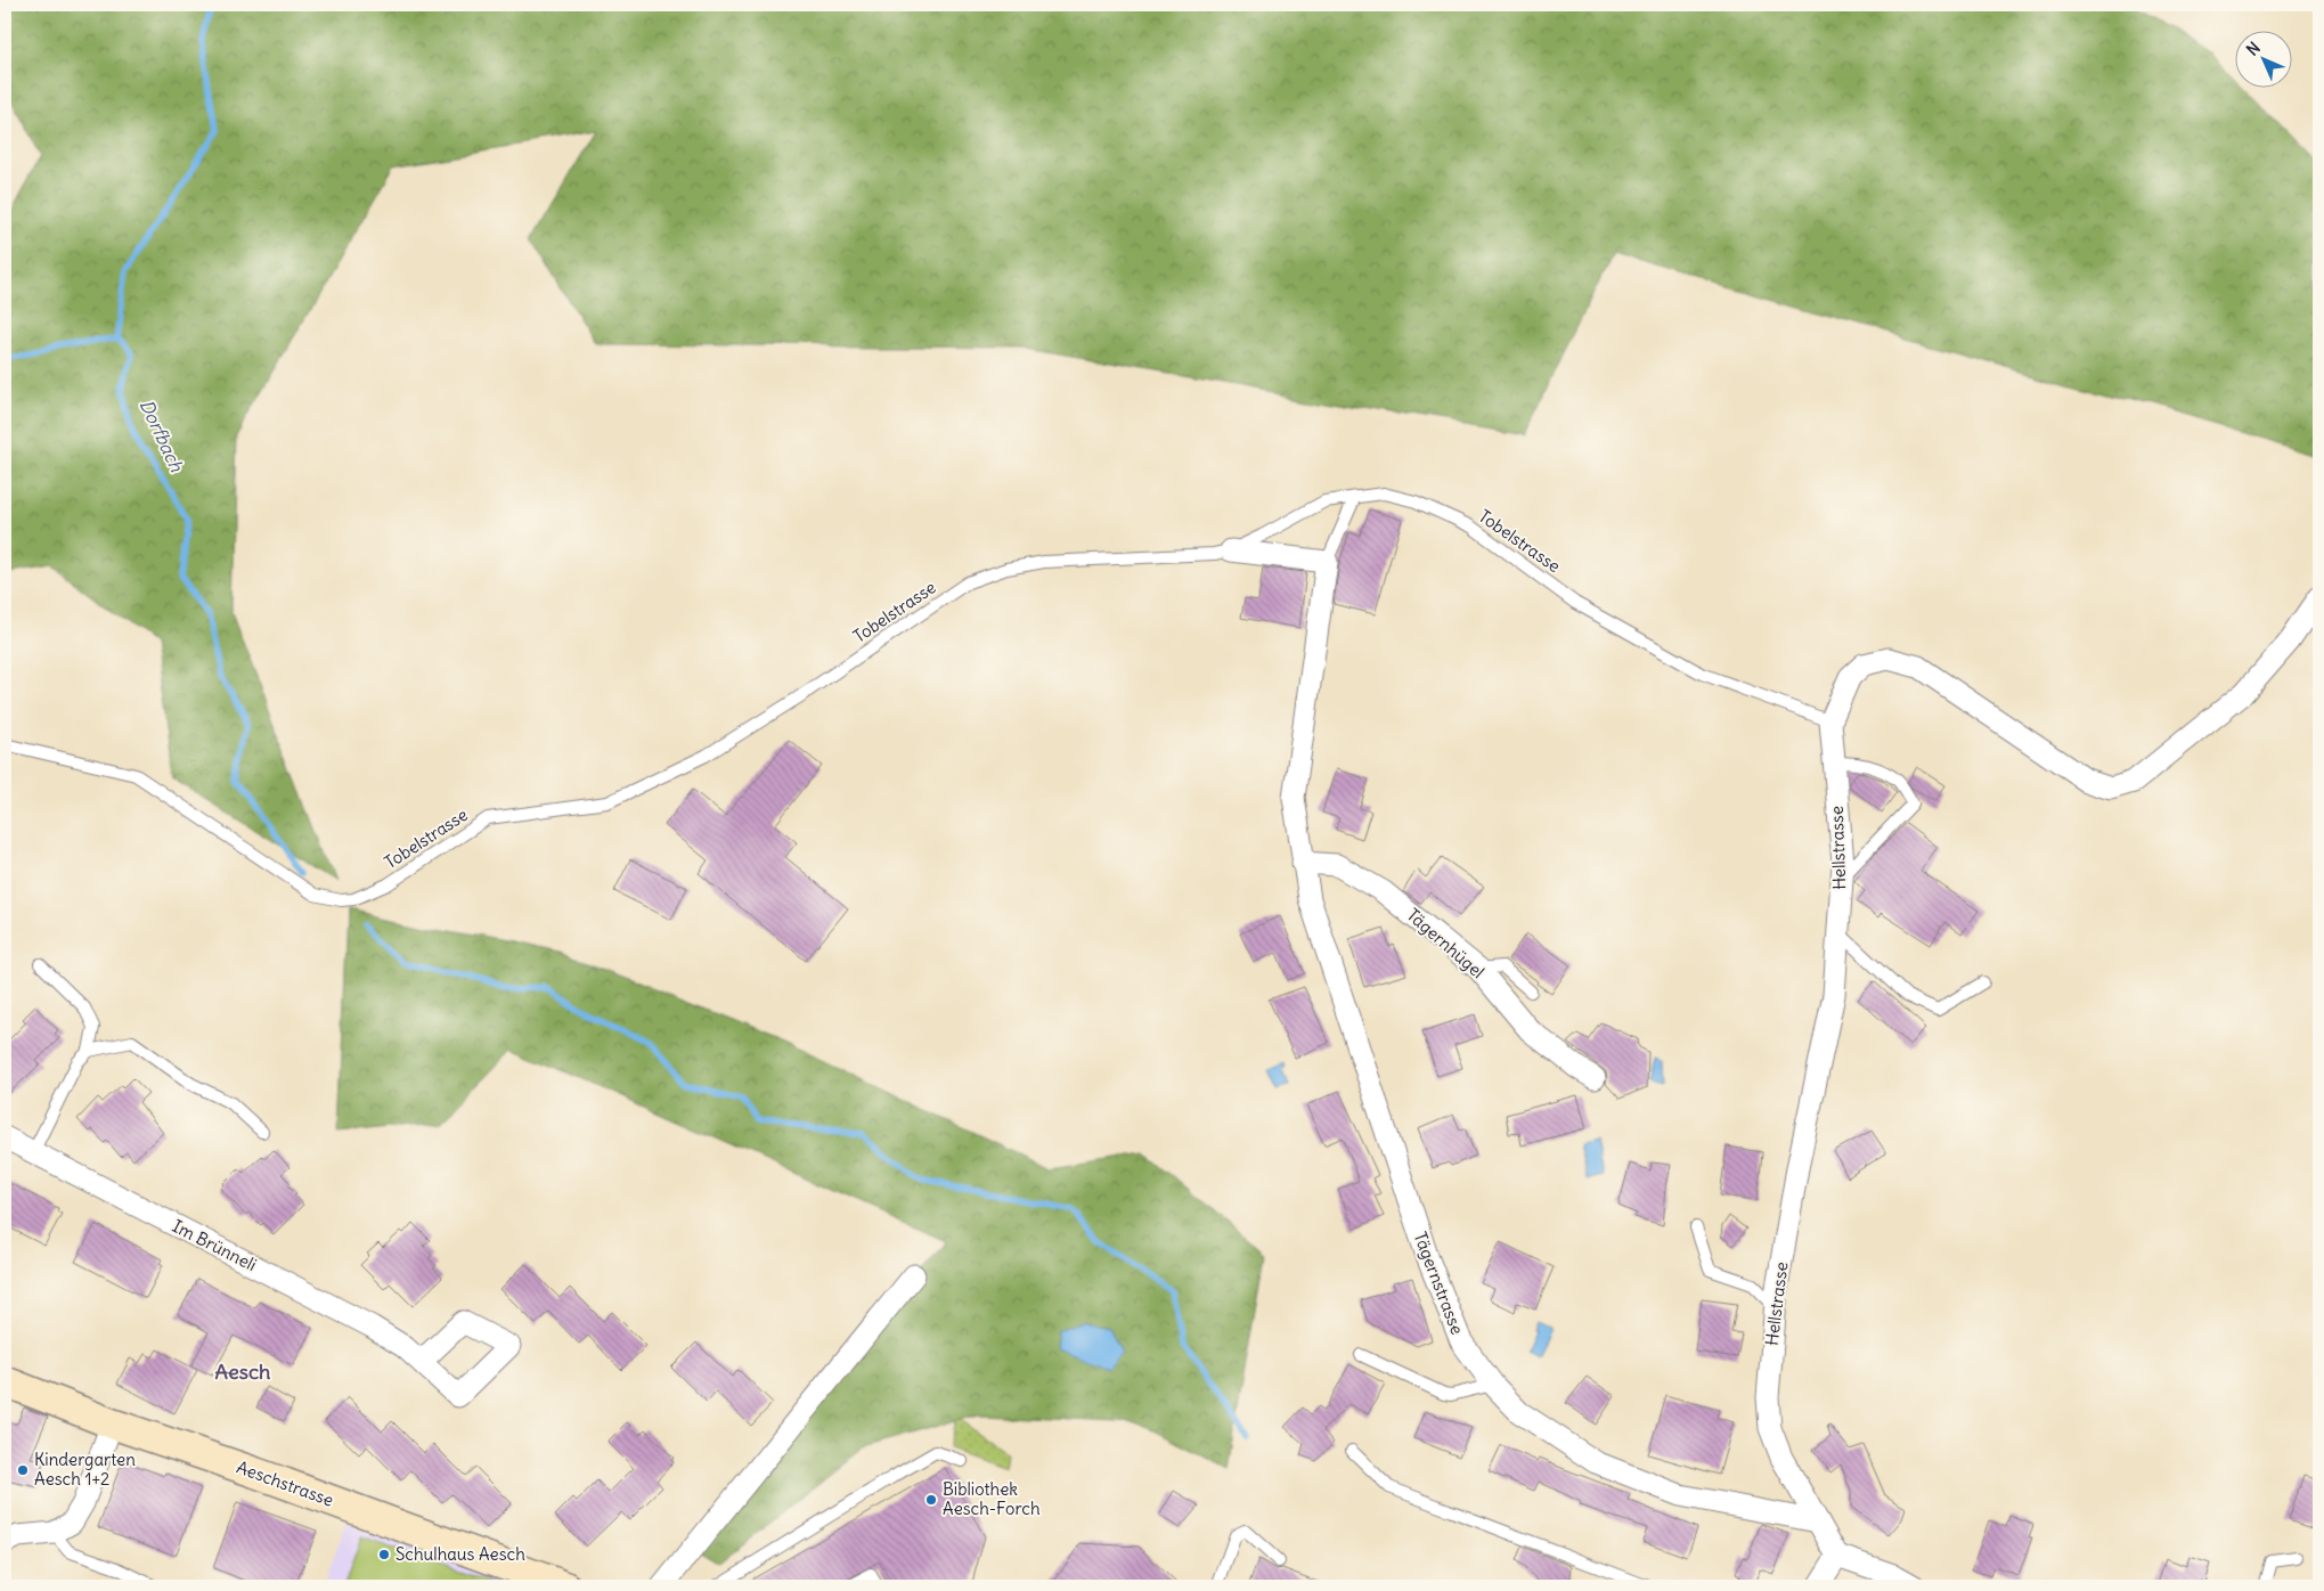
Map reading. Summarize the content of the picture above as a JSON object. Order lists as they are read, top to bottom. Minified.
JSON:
{"streets":{"main road":["Aeschstrasse"],"street":["Hellstrasse","Tägernhügel","Im Brünneli","Tägernstrasse"],"lane":["Tobelstrasse"]},"crossings":[["Tobelstrasse","Hellstrasse"],["Hellstrasse","Tägernstrasse"],["Tägernhügel","Tägernstrasse"]],"districts":["Aesch"],"water":["Dorfbach"],"places":["Kindergarten Aesch 1+2","Bibliothek Aesch-Forch","Schulhaus Aesch"],"north":"top left"}
